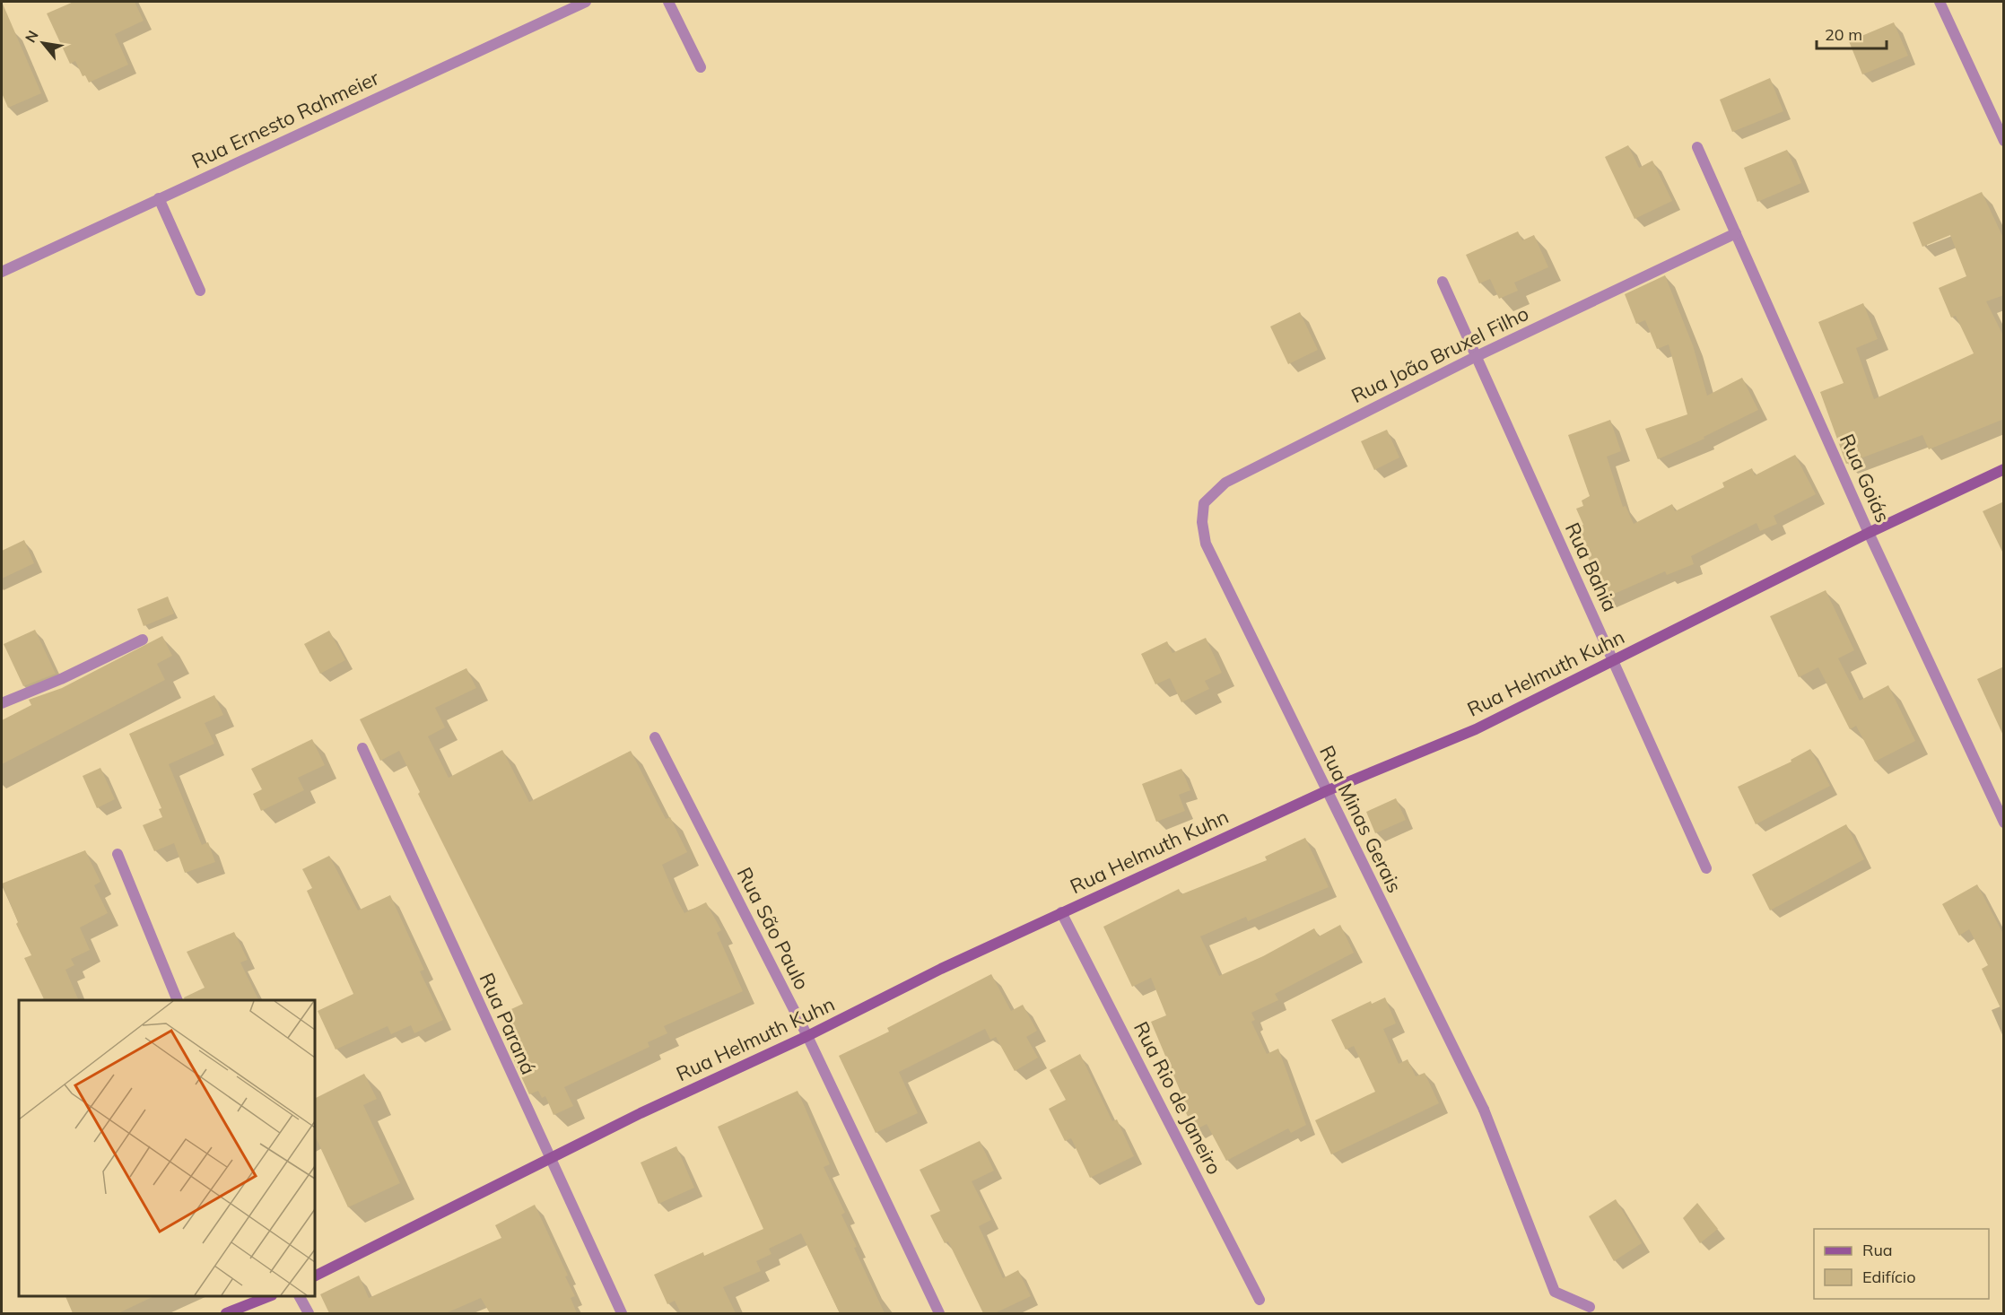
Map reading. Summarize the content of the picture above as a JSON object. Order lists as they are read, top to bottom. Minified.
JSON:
{"streets":{"main road":["Rua Helmuth Kuhn"],"street":["Rua Ernesto Rahmeier","Rua João Bruxel Filho","Rua Goiás","Rua Bahia","Rua Minas Gerais","Rua São Paulo","Rua Paraná","Rua Rio de Janeiro"]},"crossings":[["Rua João Bruxel Filho","Rua Goiás"],["Rua João Bruxel Filho","Rua Bahia"],["Rua João Bruxel Filho","Rua Minas Gerais"],["Rua Goiás","Rua Helmuth Kuhn"],["Rua Bahia","Rua Helmuth Kuhn"],["Rua Helmuth Kuhn","Rua Minas Gerais"],["Rua Helmuth Kuhn","Rua São Paulo"],["Rua Helmuth Kuhn","Rua Paraná"],["Rua Helmuth Kuhn","Rua Rio de Janeiro"]],"legend":["Rua","Edifício"],"scale_bar":"20 m","north":"top left"}
